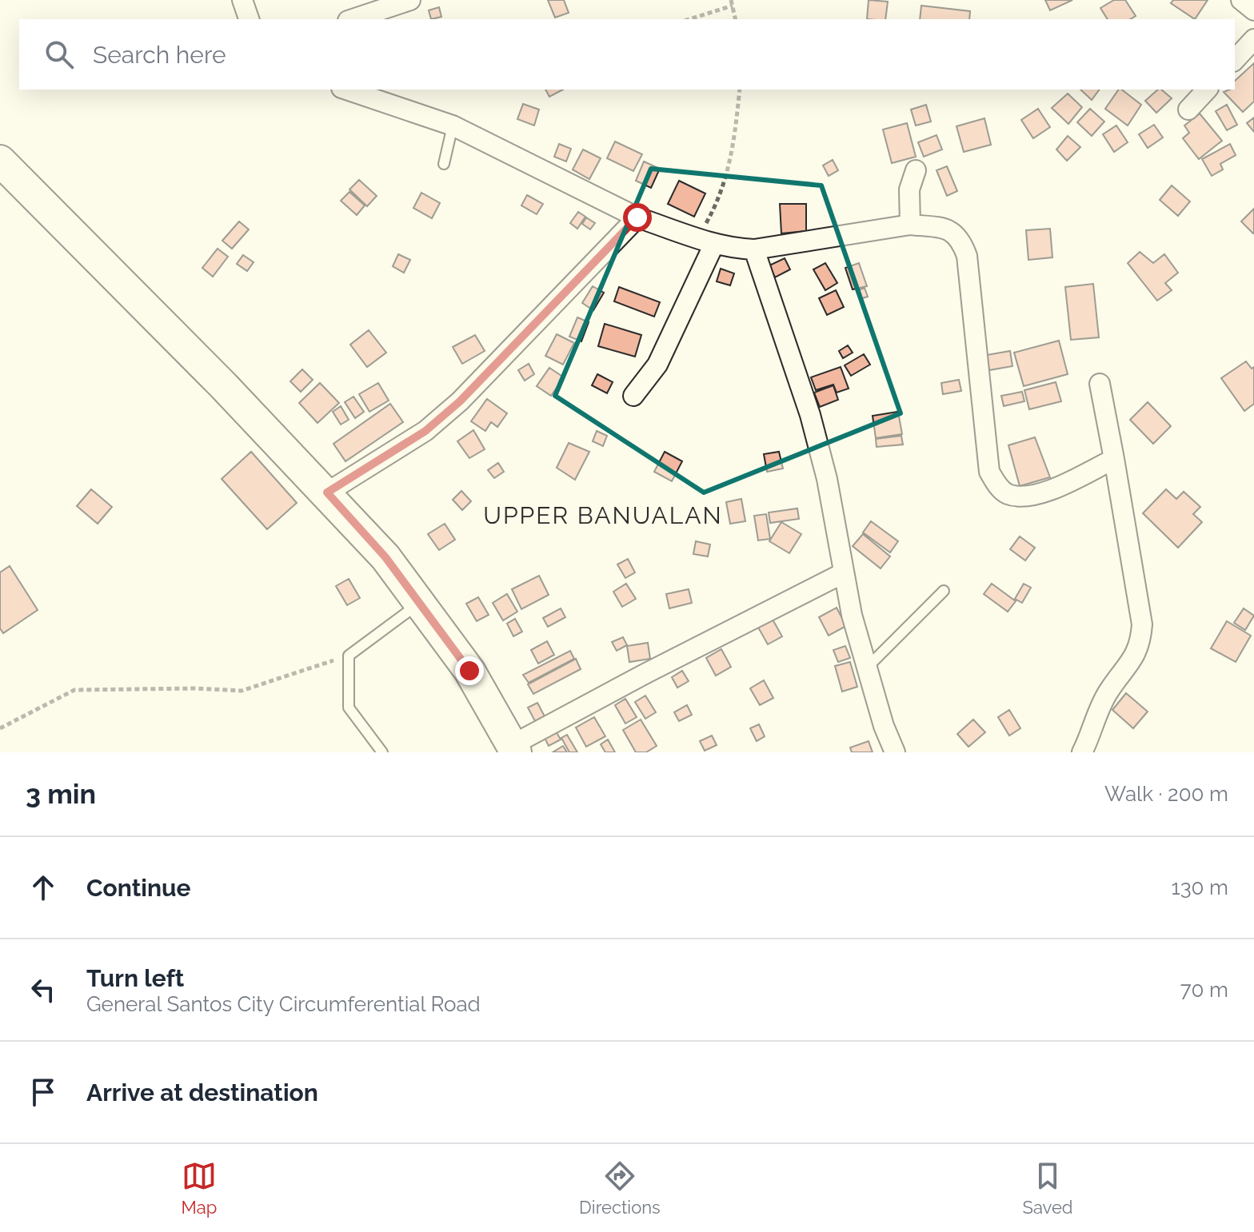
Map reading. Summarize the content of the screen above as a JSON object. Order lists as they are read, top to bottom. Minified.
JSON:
{"districts":["UPPER BANUALAN"],"page":{"search":"Search here","heading":["3 min","Walk · 200 m"],"list":[["Continue","130 m"],["Turn left","General Santos City Circumferential Road","70 m"],"Arrive at destination"],"nav":["Map","Directions","Saved"]}}
